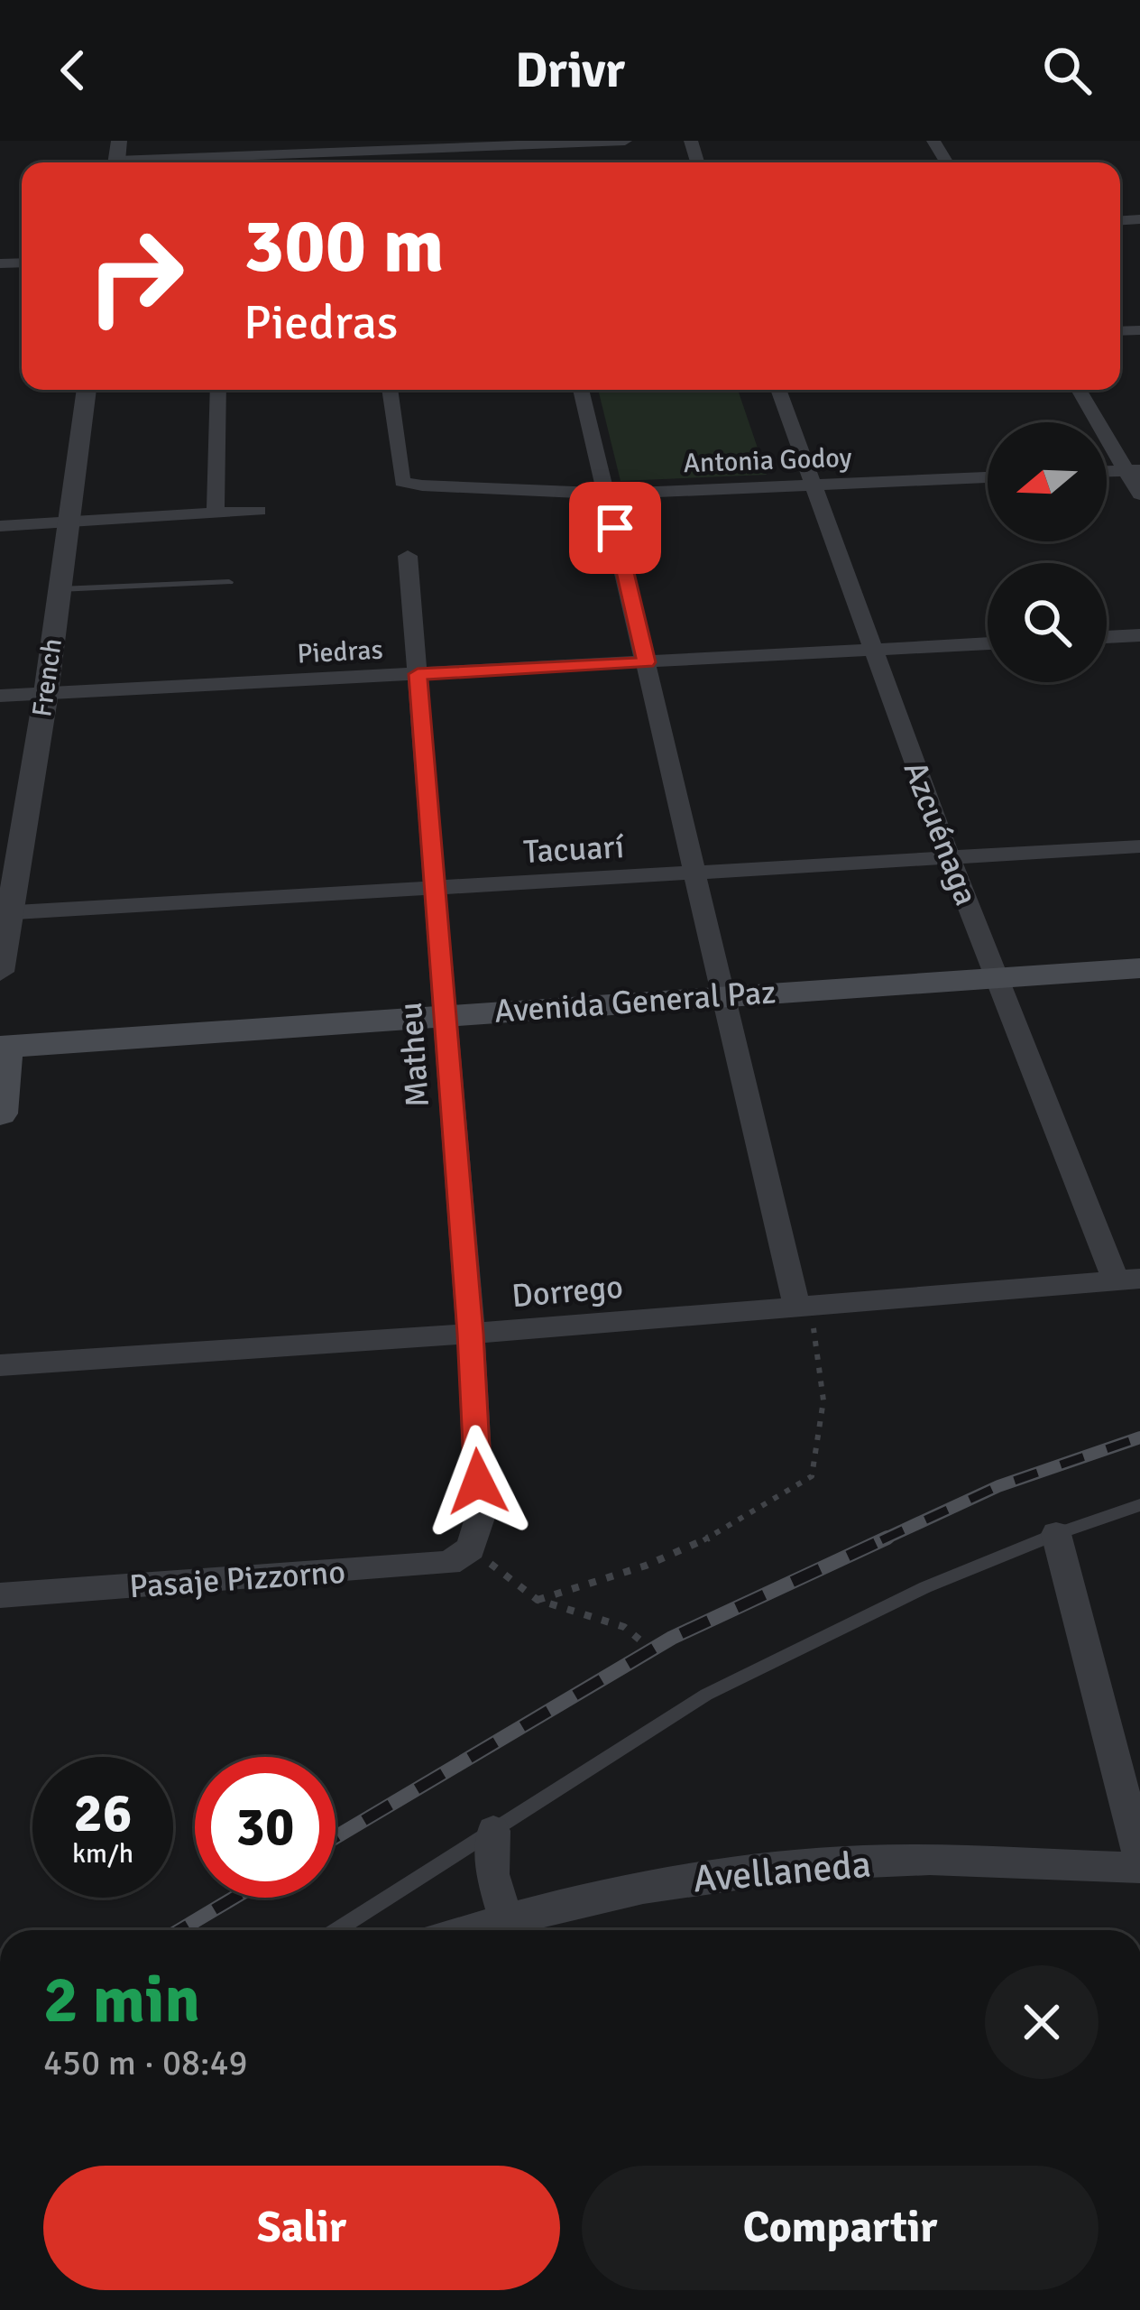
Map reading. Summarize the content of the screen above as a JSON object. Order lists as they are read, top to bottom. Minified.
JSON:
{"streets":{"main road":["Avenida General Paz"],"street":["Antonia Godoy","Piedras","French","Azcuénaga","Tacuarí","Matheu","Dorrego","Pasaje Pizzorno","Avellaneda"]},"crossings":[["Antonia Godoy","Azcuénaga"],["Piedras","French"],["Piedras","Azcuénaga"],["Piedras","Matheu"],["French","Tacuarí"],["Azcuénaga","Tacuarí"],["Azcuénaga","Avenida General Paz"],["Azcuénaga","Dorrego"],["Tacuarí","Matheu"],["Avenida General Paz","Matheu"],["Matheu","Dorrego"],["Matheu","Pasaje Pizzorno"]],"north":"left","page":{"header":"Drivr","turn":["300 m","Piedras"],"speed":"26 km/h","limit":"30","heading":["2 min","450 m · 08:49"],"buttons":["Salir","Compartir"]}}
